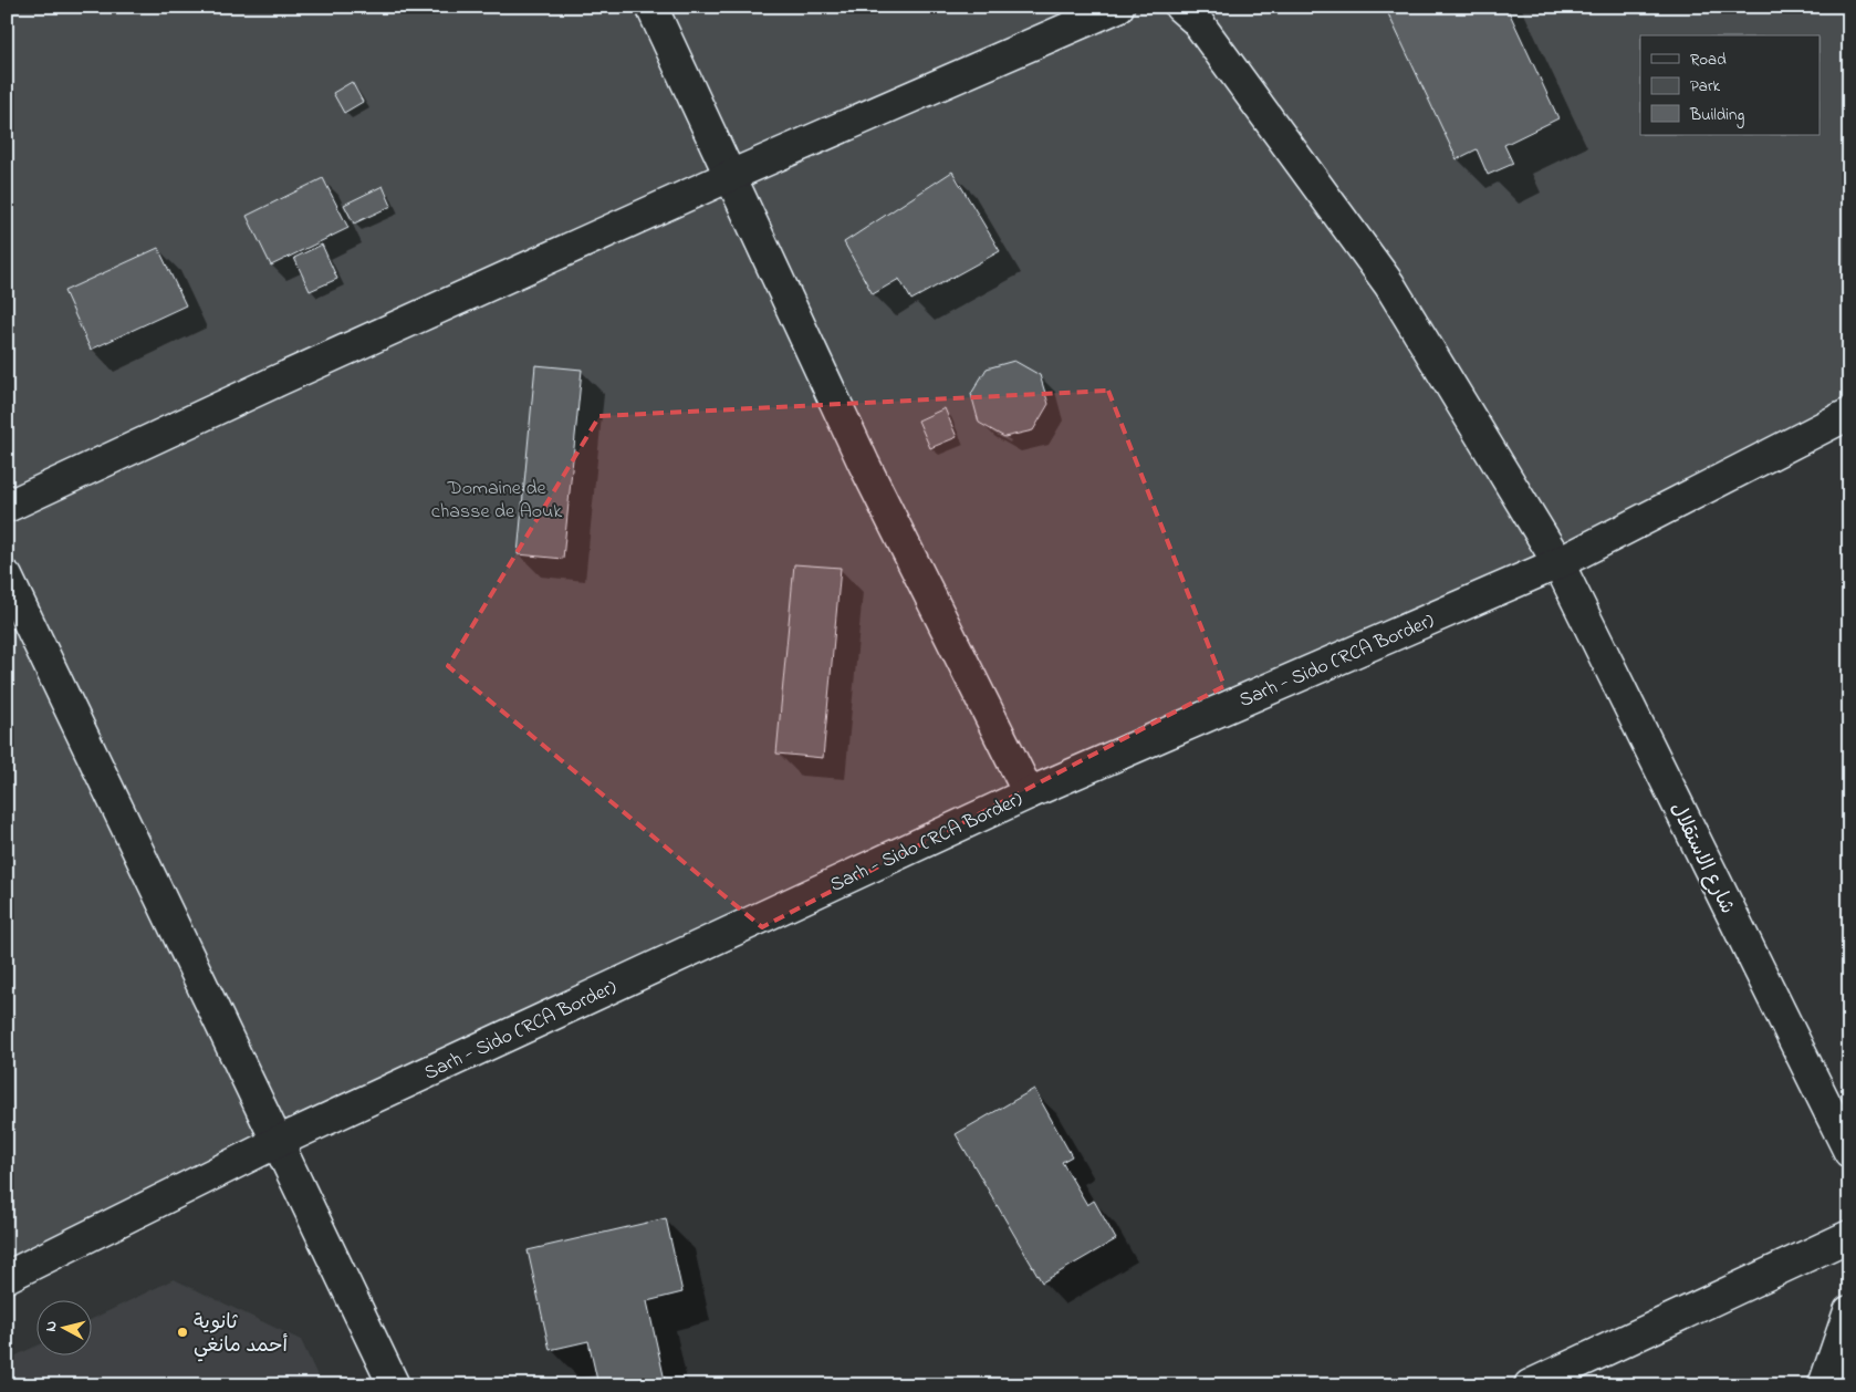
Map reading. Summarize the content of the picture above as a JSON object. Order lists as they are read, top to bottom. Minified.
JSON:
{"streets":{"street":["Sarh - Sido (RCA Border)","شارع الاستقلال"]},"crossings":[["Sarh - Sido (RCA Border)","شارع الاستقلال"]],"parks":["Domaine de chasse de Aouk"],"places":["ثانوية أحمد مانغي"],"legend":["Road","Park","Building"],"north":"left"}
